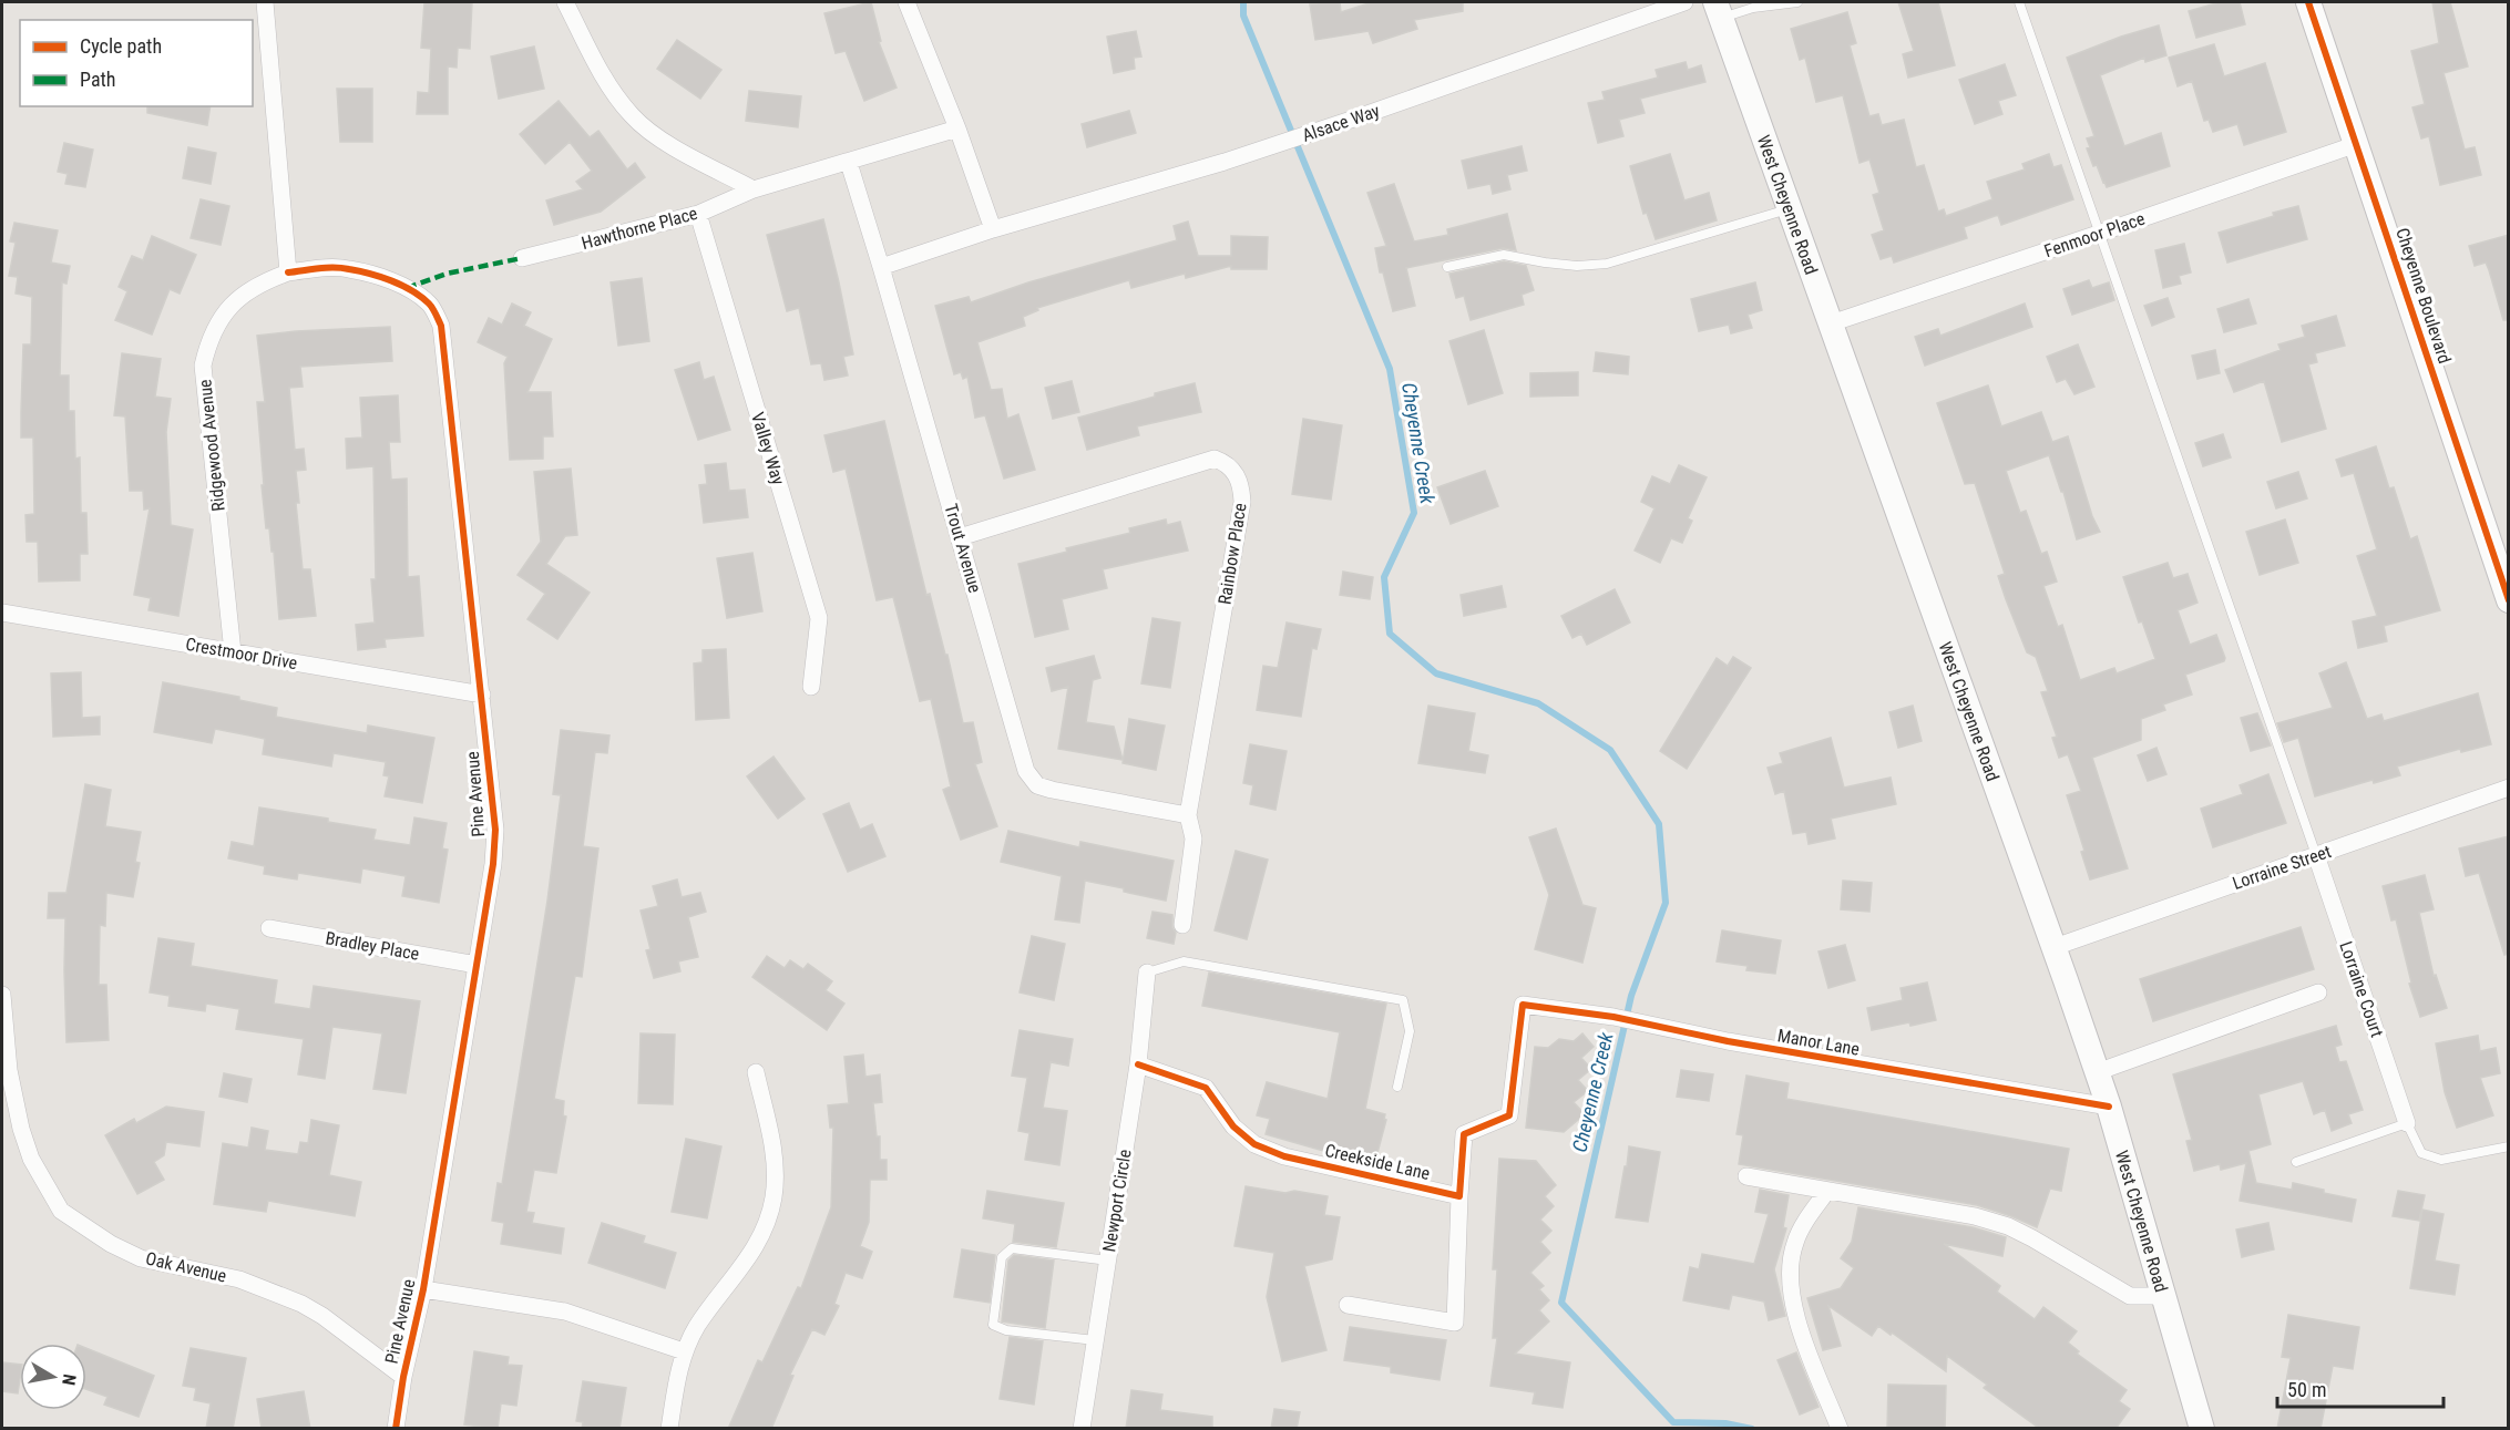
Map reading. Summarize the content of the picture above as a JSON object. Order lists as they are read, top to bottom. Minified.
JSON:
{"streets":{"main road":["West Cheyenne Road","Cheyenne Boulevard"],"street":["Alsace Way","Hawthorne Place","Fenmoor Place","Ridgewood Avenue","Valley Way","Trout Avenue","Rainbow Place","Crestmoor Drive","Pine Avenue","Lorraine Street","Bradley Place","Lorraine Court","Manor Lane","Creekside Lane","Newport Circle","Oak Avenue"]},"crossings":[["Alsace Way","Trout Avenue"],["West Cheyenne Road","Fenmoor Place"],["West Cheyenne Road","Lorraine Street"],["West Cheyenne Road","Manor Lane"],["Hawthorne Place","Valley Way"],["Hawthorne Place","Trout Avenue"],["Fenmoor Place","Cheyenne Boulevard"],["Ridgewood Avenue","Crestmoor Drive"],["Ridgewood Avenue","Pine Avenue"],["Trout Avenue","Rainbow Place"],["Crestmoor Drive","Pine Avenue"],["Pine Avenue","Bradley Place"],["Pine Avenue","Oak Avenue"],["Lorraine Street","Lorraine Court"],["Manor Lane","Creekside Lane"],["Creekside Lane","Newport Circle"]],"water":["Cheyenne Creek"],"legend":["Cycle path","Path"],"scale_bar":"50 m","north":"right"}
